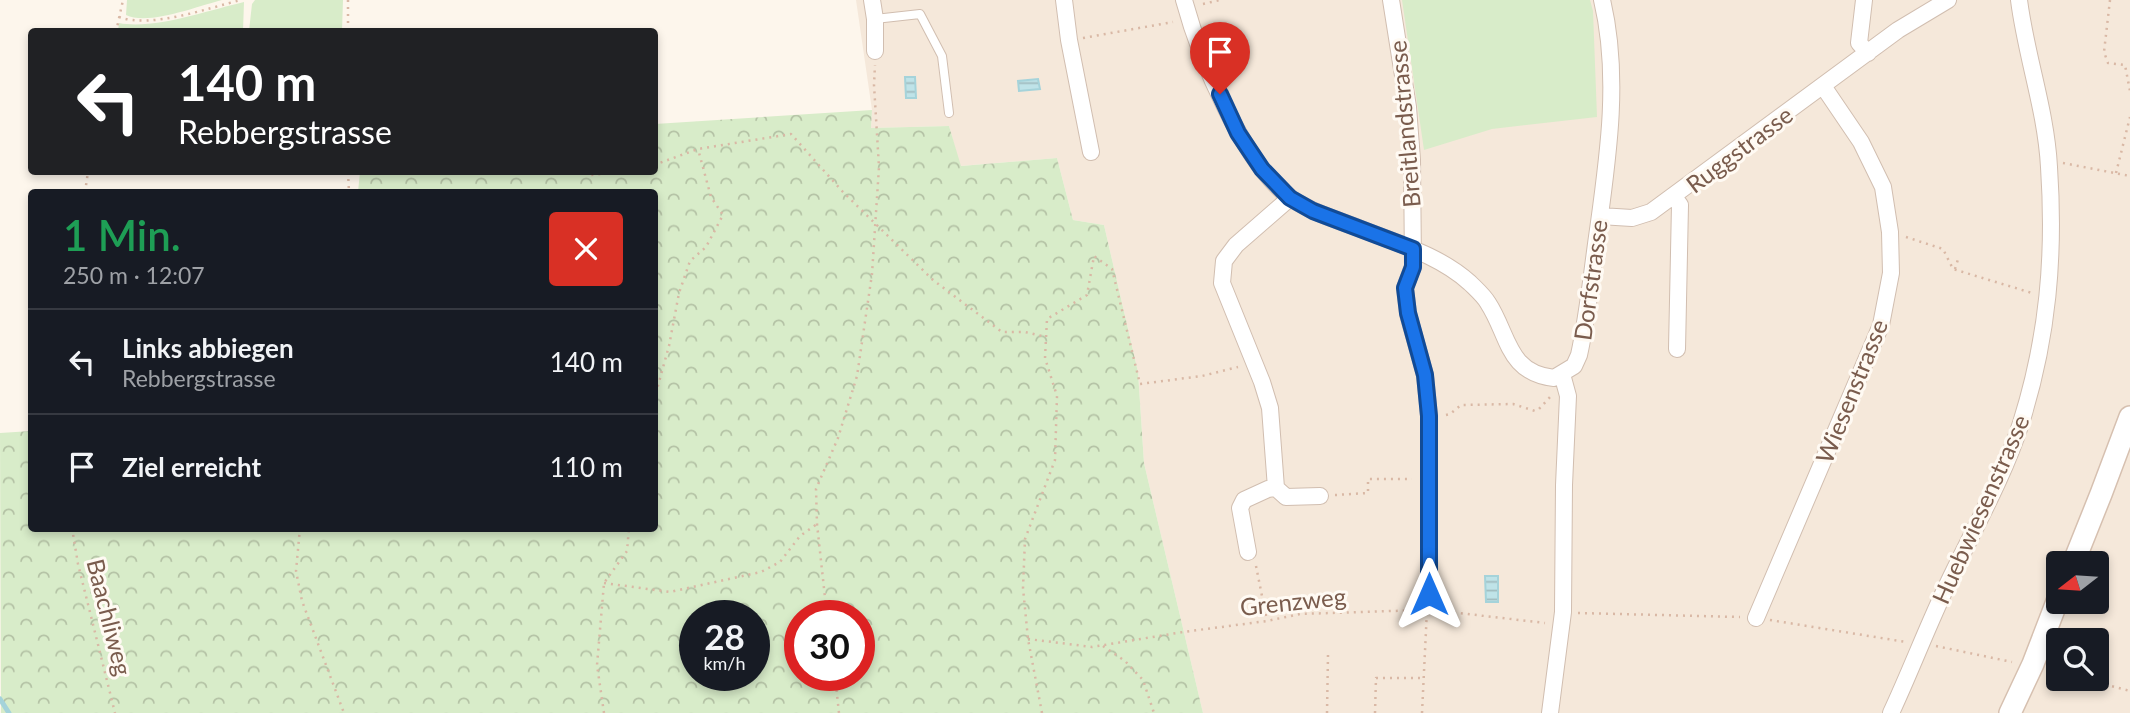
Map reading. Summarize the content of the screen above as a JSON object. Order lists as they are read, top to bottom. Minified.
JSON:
{"streets":{"street":["Breitlandstrasse","Ruggstrasse","Dorfstrasse","Wiesenstrasse","Huebwiesenstrasse"],"path":["Grenzweg","Baachliweg"]},"crossings":[["Breitlandstrasse","Grenzweg"],["Ruggstrasse","Dorfstrasse"],["Ruggstrasse","Wiesenstrasse"],["Dorfstrasse","Grenzweg"]],"north":"left","page":{"turn":["140 m","Rebbergstrasse"],"heading":["1 Min.","250 m · 12:07"],"list":[{"name":"Links abbiegen","note":"Rebbergstrasse","value":"140 m"},{"name":"Ziel erreicht","value":"110 m"}],"speed":"28 km/h","limit":"30"}}
